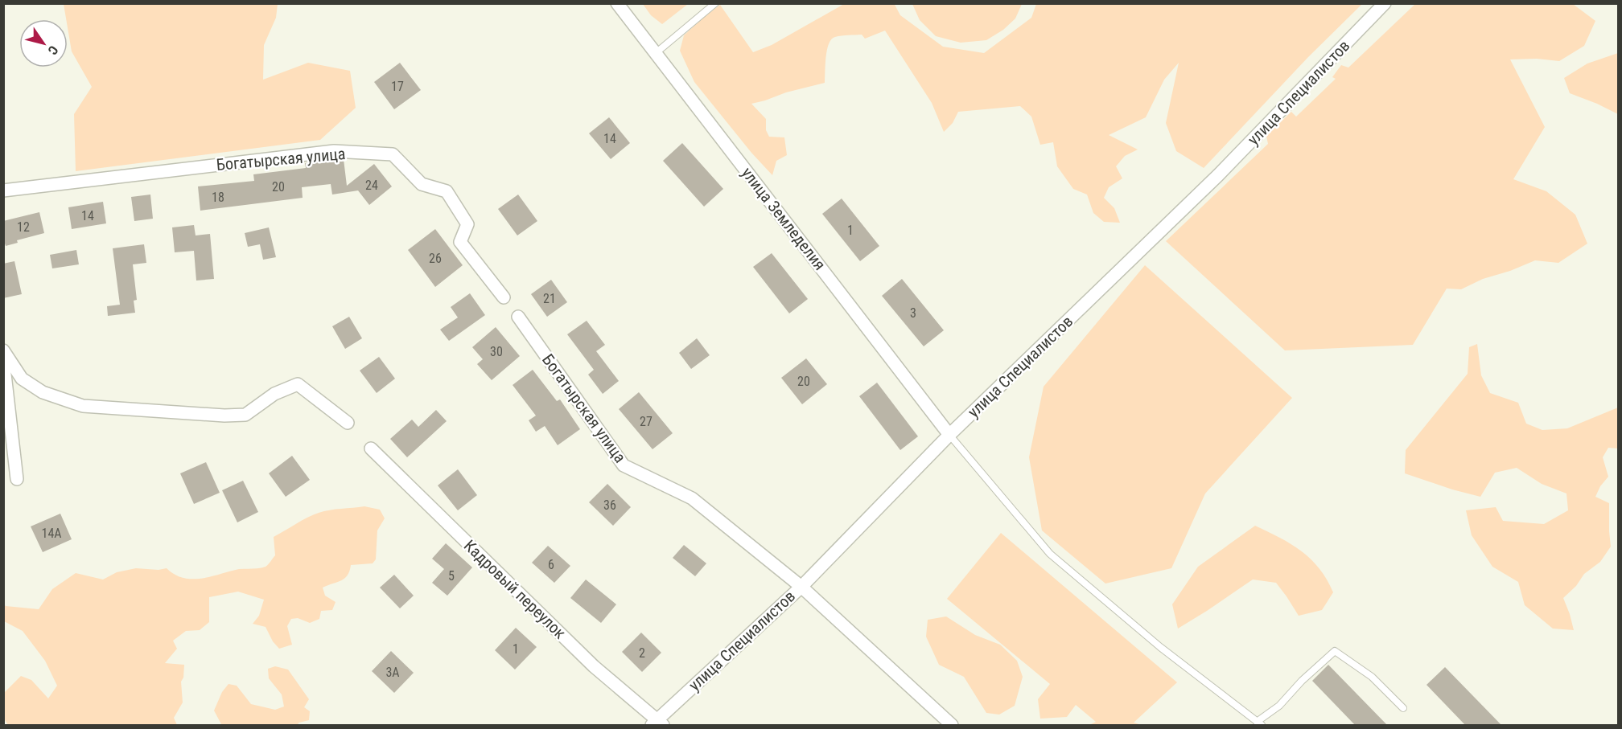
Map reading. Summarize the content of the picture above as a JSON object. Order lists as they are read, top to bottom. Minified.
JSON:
{"streets":{"street":["улица Специалистов","Богатырская улица","улица Земледелия","Кадровый переулок"]},"crossings":[["улица Специалистов","Богатырская улица"],["улица Специалистов","улица Земледелия"],["улица Специалистов","Кадровый переулок"]],"house_numbers":["17","14","24","20","18","14","12","1","26","21","3","30","20","27","36","14А","6","5","1","2","3А"],"north":"bottom right"}
